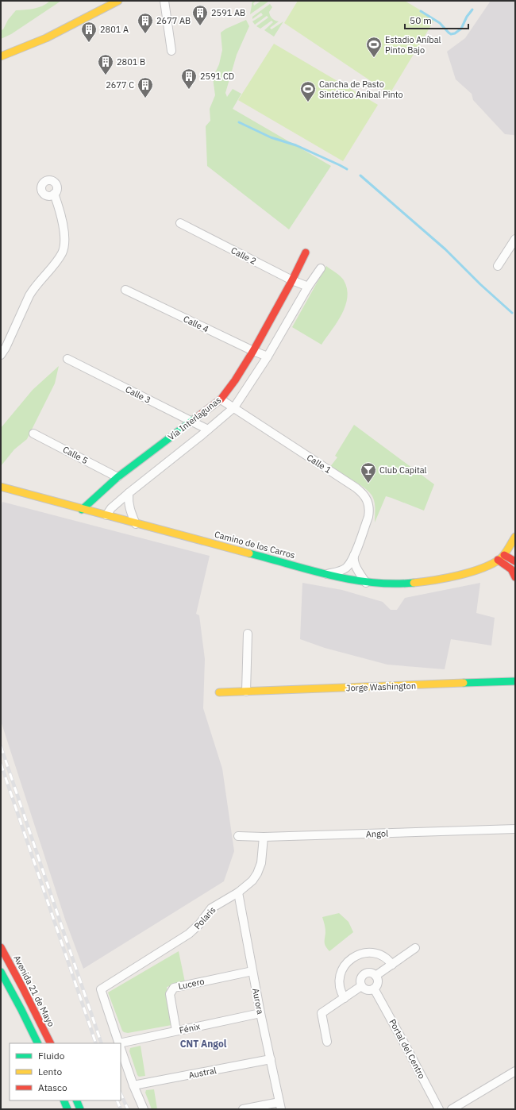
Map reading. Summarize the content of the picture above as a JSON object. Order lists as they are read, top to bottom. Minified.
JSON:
{"streets":{"main road":["Vía Interlagunas","Camino de los Carros","Jorge Washington","Avenida 21 de Mayo"],"street":["Calle 2","Calle 4","Calle 3","Calle 5","Calle 1","Angol","Polaris","Lucero","Aurora","Fénix","Portal del Centro","Austral"]},"crossings":[["Calle 2","Vía Interlagunas"],["Calle 4","Vía Interlagunas"],["Calle 3","Vía Interlagunas"],["Vía Interlagunas","Calle 5"],["Vía Interlagunas","Calle 1"],["Vía Interlagunas","Camino de los Carros"],["Calle 1","Camino de los Carros"],["Angol","Polaris"],["Polaris","Aurora"],["Lucero","Aurora"],["Lucero","Fénix"],["Aurora","Fénix"],["Aurora","Austral"]],"districts":["CNT Angol"],"places":{"building":["2591 AB","2677 AB","2801 A","2801 B","2591 CD","2677 C"],"sports":["Estadio Aníbal Pinto Bajo","Cancha de Pasto Sintético Aníbal Pinto"],"bar":["Club Capital"]},"legend":["Fluido","Lento","Atasco"],"scale_bar":"50 m"}
